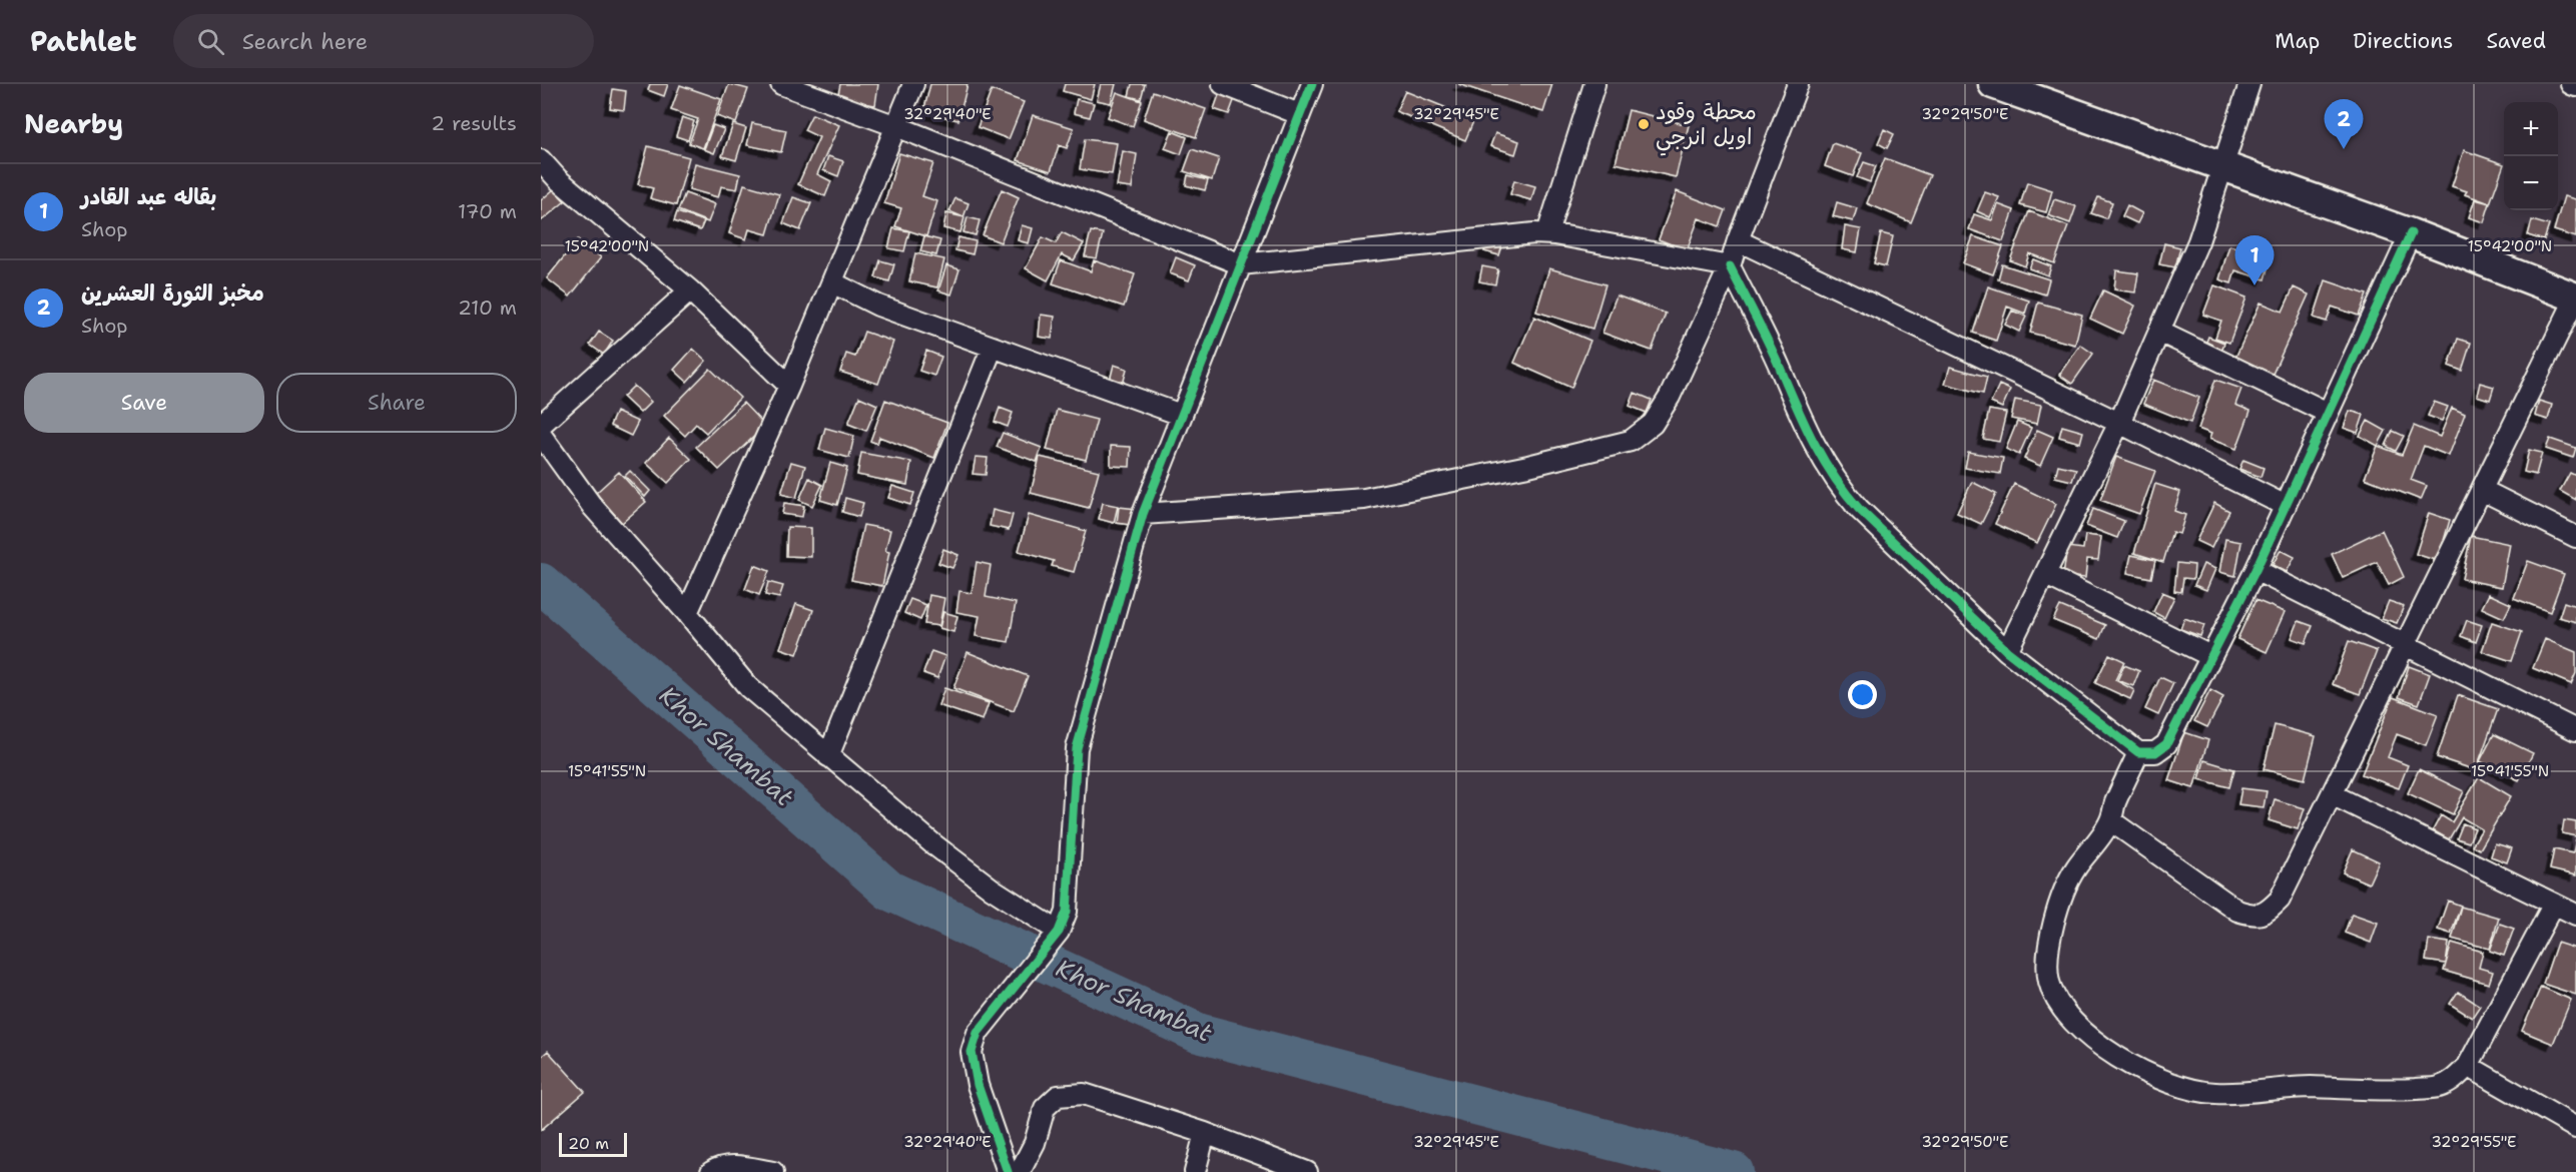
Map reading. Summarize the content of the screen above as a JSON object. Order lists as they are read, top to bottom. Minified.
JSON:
{"water":["Khor Shambat"],"places":["محطة وقود اويل انرجي"],"scale_bar":"20 m","page":{"header":"Pathlet","search":"Search here","nav":["Map","Directions","Saved"],"heading":["Nearby","2 results"],"pins":["2","1"],"map_buttons":["+","−"],"list":[{"mark":"1","name":"بقاله عبد القادر","note":"Shop","value":"170 m"},{"mark":"2","name":"مخبز الثورة العشرين","note":"Shop","value":"210 m"}],"buttons":["Save","Share"],"scale":"20 m"},"coordinates":["32°29'40\"E","32°29'45\"E","32°29'50\"E","15°42'00\"N","15°41'55\"N","32°29'55\"E"]}
